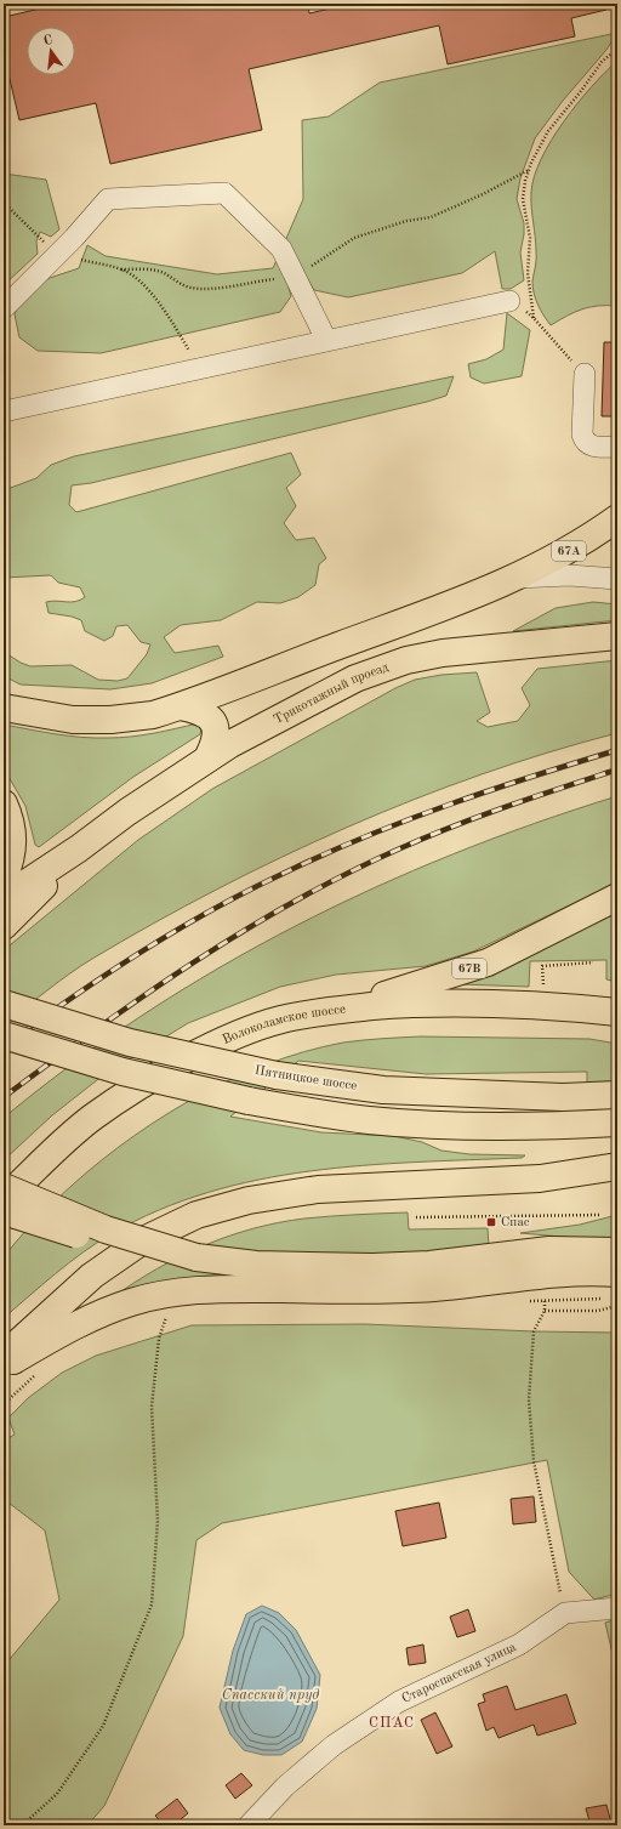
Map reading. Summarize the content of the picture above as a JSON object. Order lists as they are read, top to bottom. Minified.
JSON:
{"streets":{"main road":["67A","Трикотажный проезд","67B","Волоколамское шоссе","Пятницкое шоссе"],"street":["Староспасская улица"]},"crossings":[["67B","Волоколамское шоссе"]],"districts":["СПАС"],"water":["Спасский пруд"],"places":{"transit":["Спас"]},"north":"top"}
